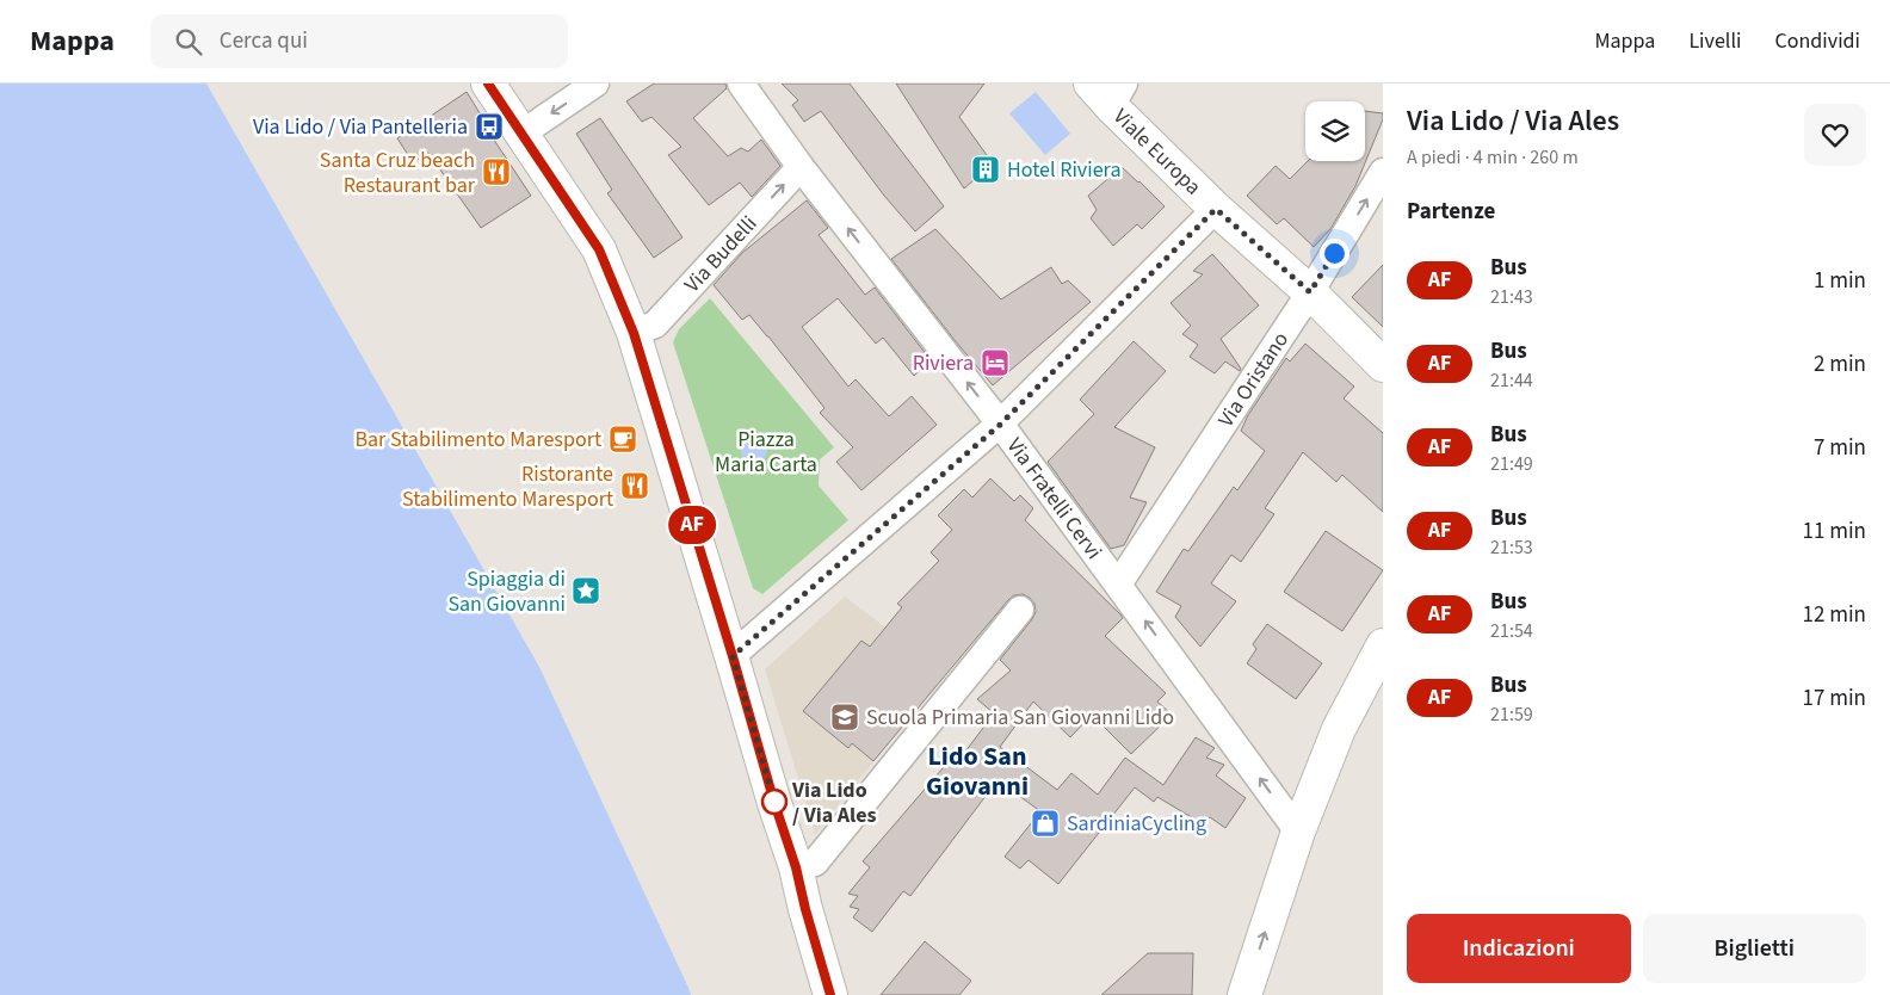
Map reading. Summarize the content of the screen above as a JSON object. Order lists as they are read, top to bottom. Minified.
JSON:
{"streets":{"street":["Viale Europa","Via Budelli","Via Oristano","Via Fratelli Cervi"]},"crossings":[["Viale Europa","Via Oristano"],["Via Budelli","Via Fratelli Cervi"],["Via Oristano","Via Fratelli Cervi"]],"one_way":["Via Fratelli Cervi"],"districts":["Lido San Giovanni"],"parks":["Piazza Maria Carta"],"places":{"bus stop":["Via Lido / Via Pantelleria"],"building":["Hotel Riviera"],"restaurant":["Santa Cruz beach Restaurant bar","Ristorante Stabilimento Maresport"],"hotel":["Riviera"],"cafe":["Bar Stabilimento Maresport"],"place":["Spiaggia di San Giovanni"],"school or university":["Scuola Primaria San Giovanni Lido"],"other":["Via Lido / Via Ales"],"shop":["SardiniaCycling"]},"lines":["bus line AF"],"page":{"header":"Mappa","search":"Cerca qui","nav":["Mappa","Livelli","Condividi"],"on_map":"AF","heading":[["Via Lido / Via Ales","A piedi · 4 min · 260 m"],"Partenze"],"list":[{"mark":"AF","name":"Bus","note":"21:43","value":"1 min"},{"mark":"AF","name":"Bus","note":"21:44","value":"2 min"},{"mark":"AF","name":"Bus","note":"21:49","value":"7 min"},{"mark":"AF","name":"Bus","note":"21:53","value":"11 min"},{"mark":"AF","name":"Bus","note":"21:54","value":"12 min"},{"mark":"AF","name":"Bus","note":"21:59","value":"17 min"}],"buttons":["Indicazioni","Biglietti"]}}
